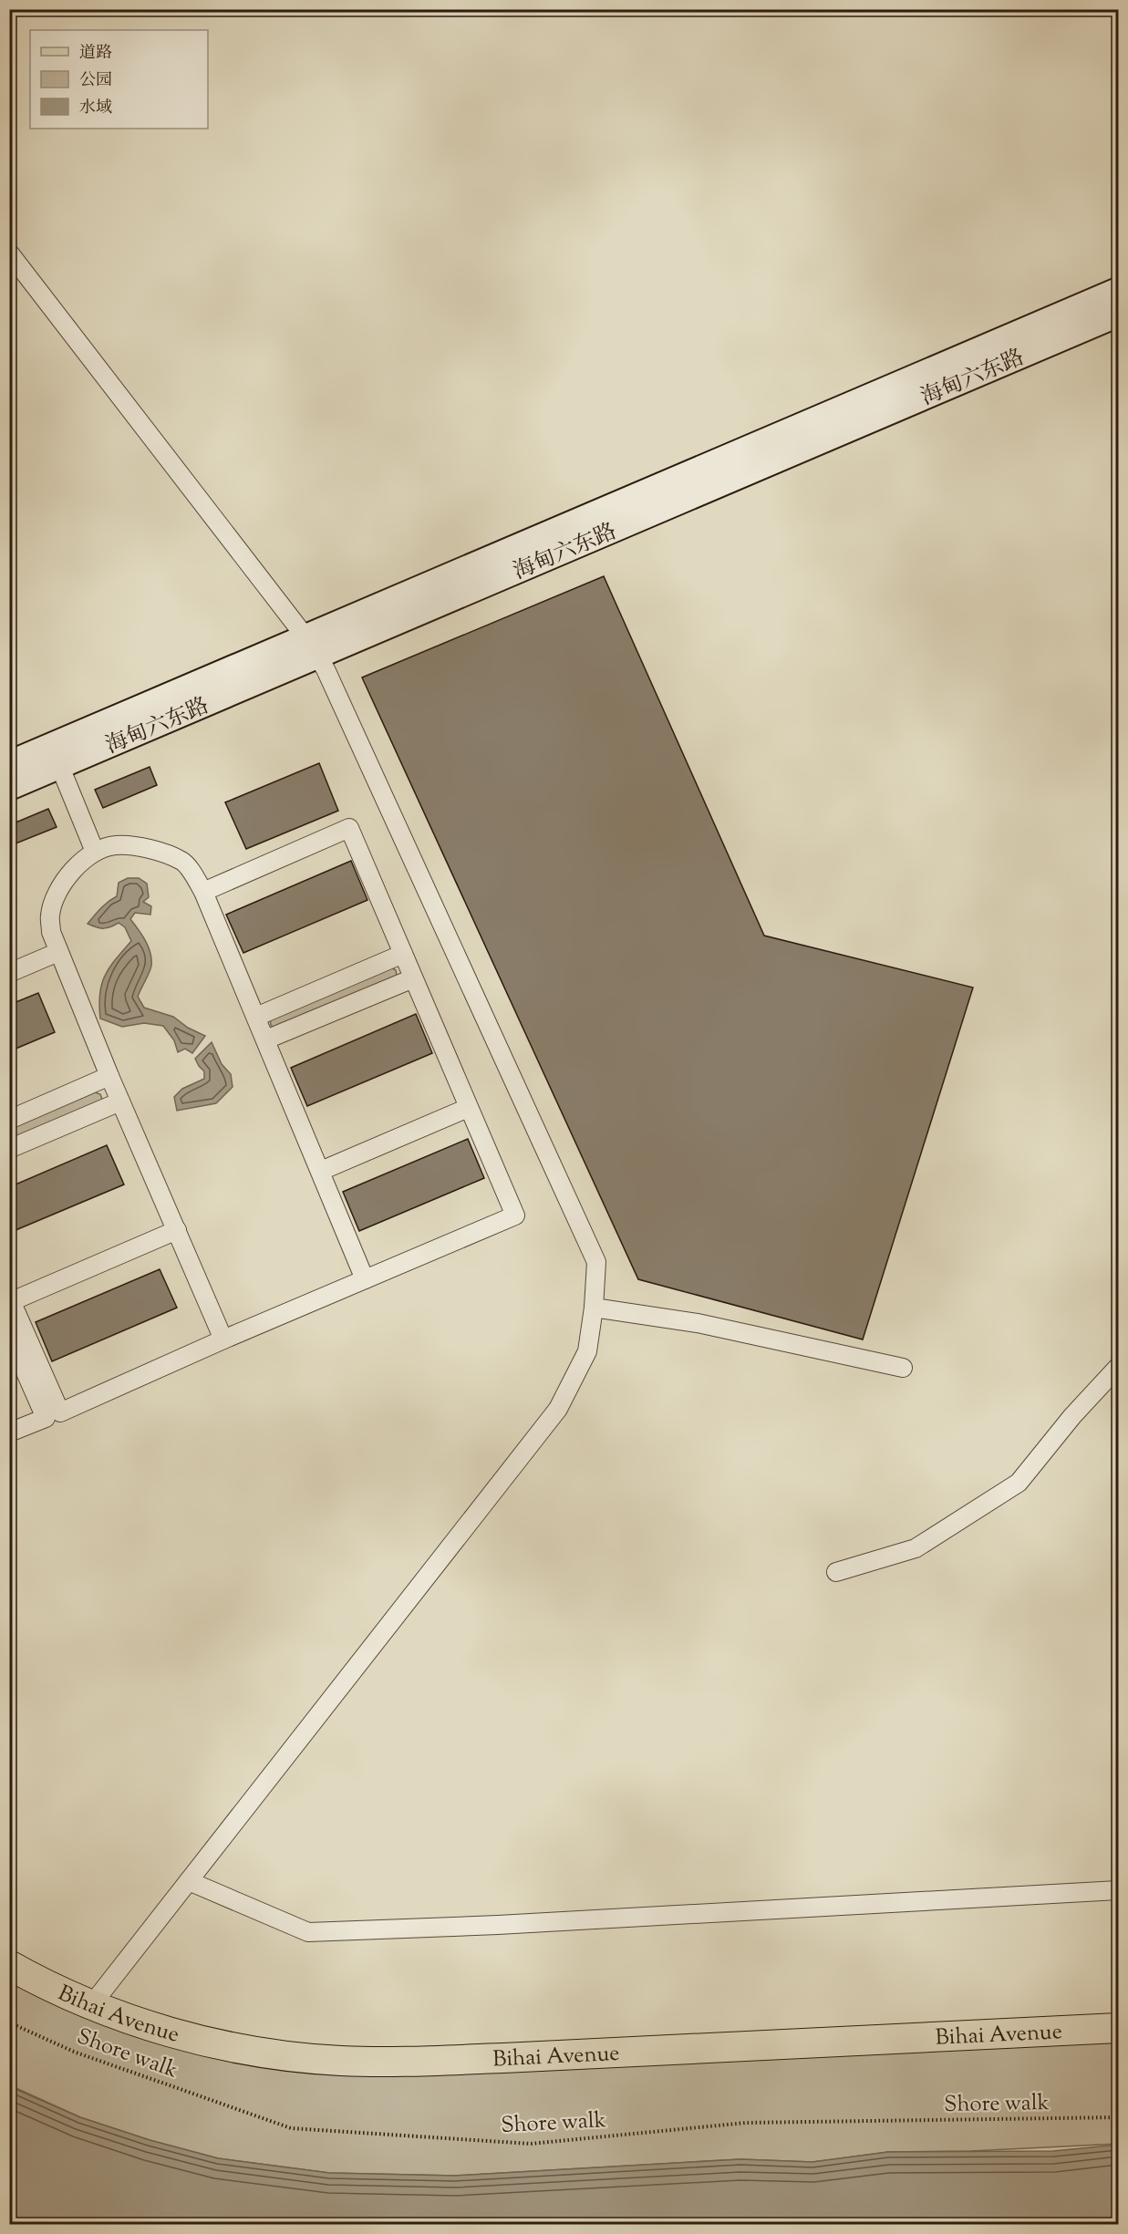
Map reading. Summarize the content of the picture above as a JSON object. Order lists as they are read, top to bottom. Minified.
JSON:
{"streets":{"main road":["海甸六东路","Bihai Avenue"],"path":["Shore walk"]},"legend":["道路","公园","水域"]}
